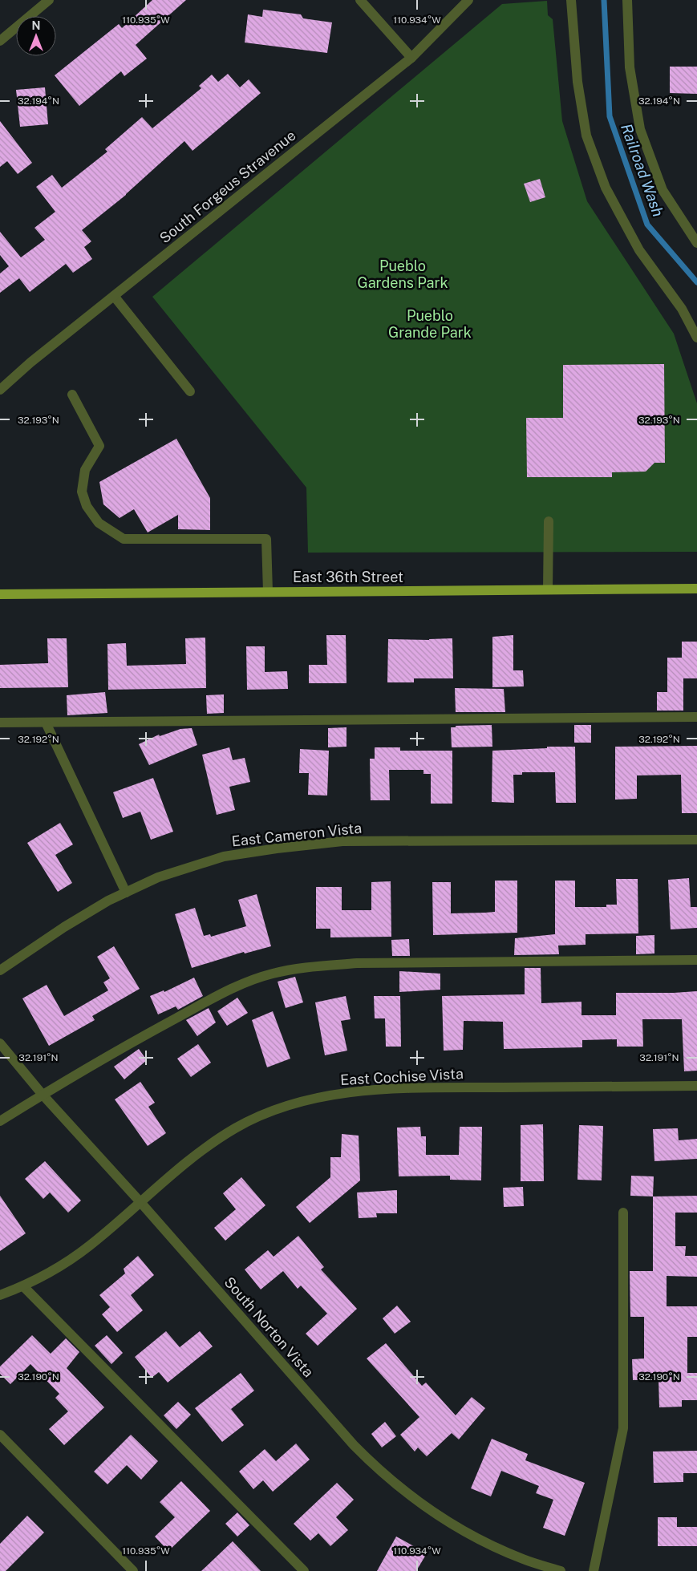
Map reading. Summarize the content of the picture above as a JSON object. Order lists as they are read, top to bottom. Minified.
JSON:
{"streets":{"main road":["East 36th Street"],"street":["South Forgeus Stravenue","East Cameron Vista","East Cochise Vista","South Norton Vista"]},"crossings":[["East Cochise Vista","South Norton Vista"]],"water":["Railroad Wash"],"parks":["Pueblo Gardens Park","Pueblo Grande Park"],"north":"top","coordinates":["110.935°W","110.934°W","32.194°N","32.193°N","32.192°N","32.191°N","32.190°N"]}
